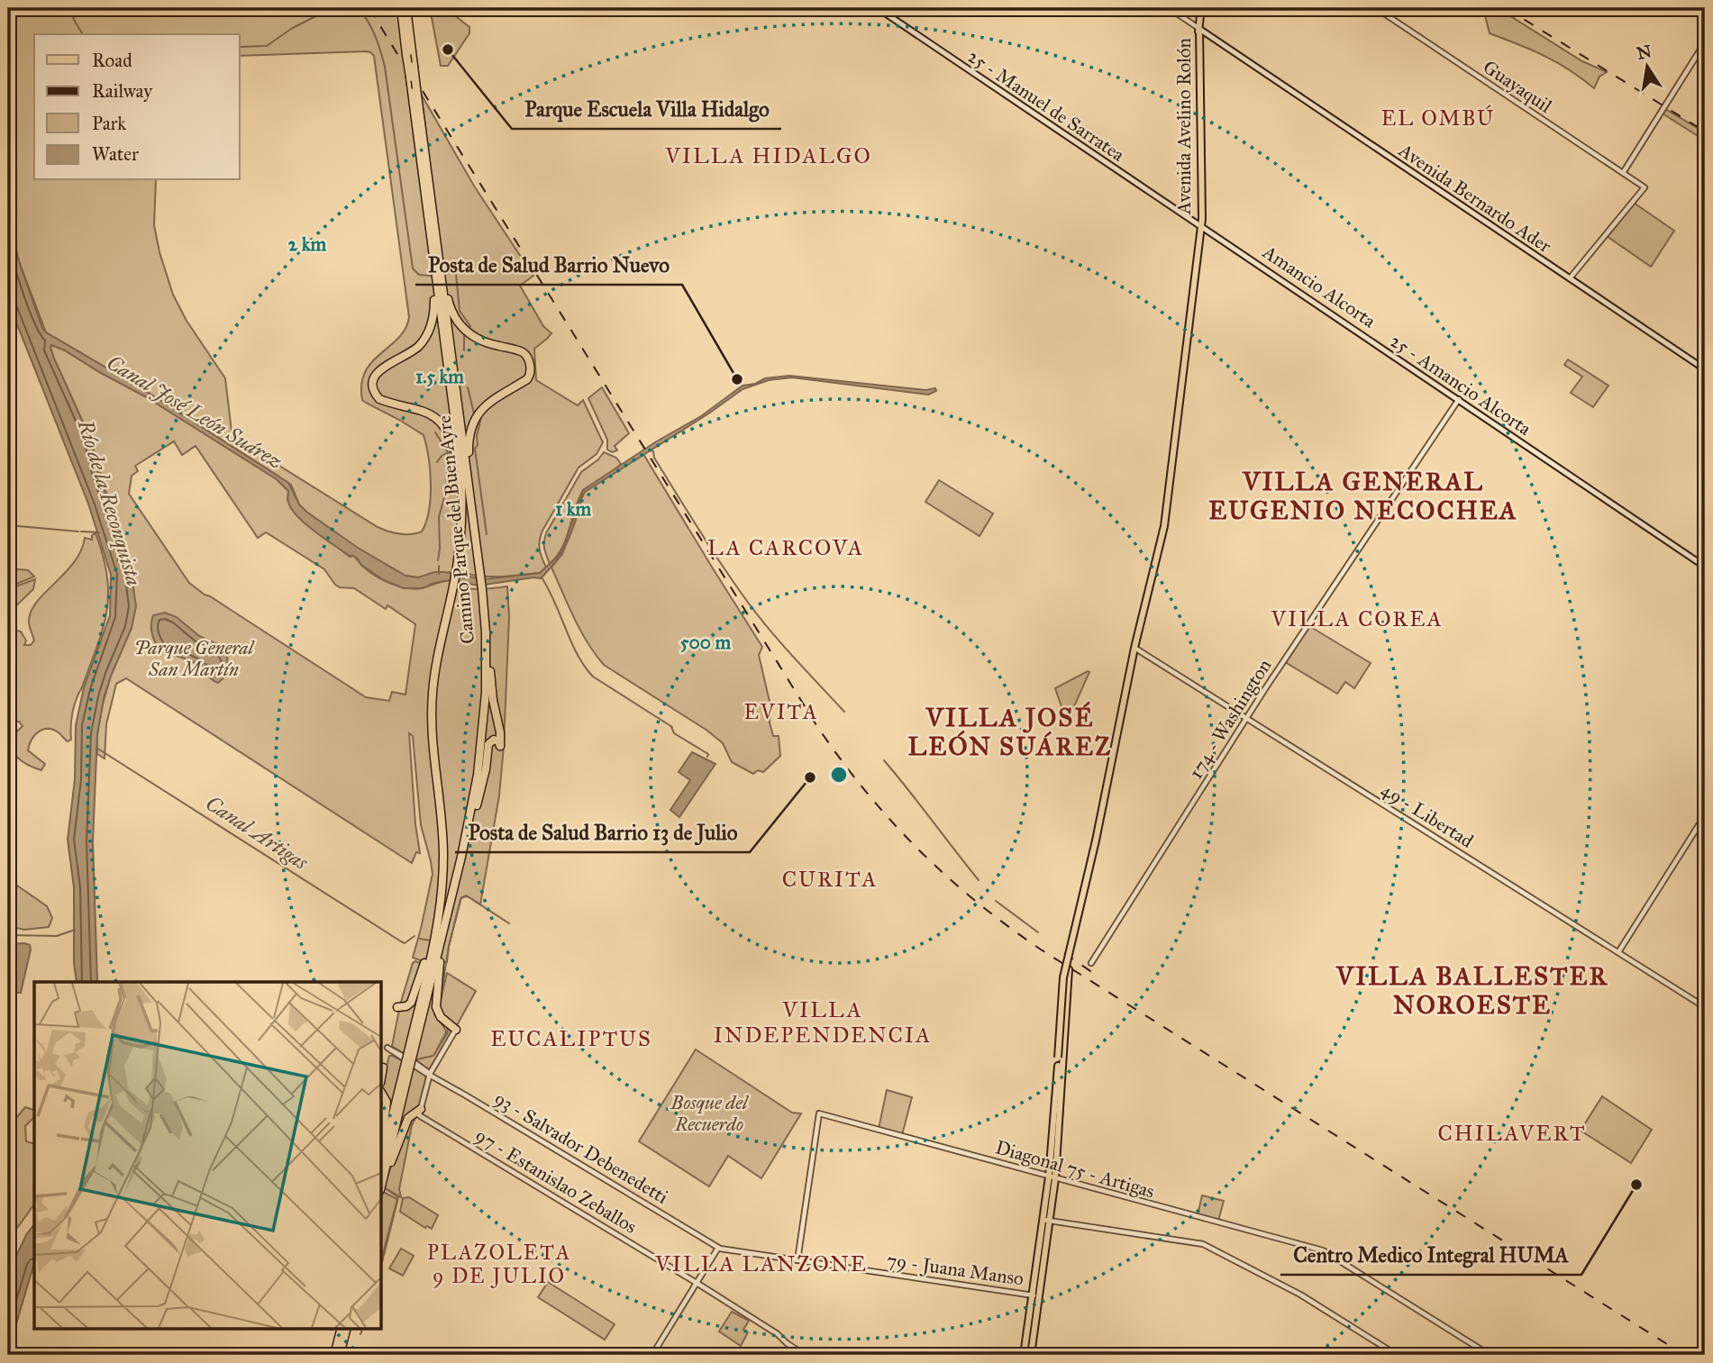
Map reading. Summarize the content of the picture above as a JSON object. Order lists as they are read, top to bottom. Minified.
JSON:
{"streets":{"highway":["Camino Parque del Buen Ayre"],"main road":["25 - Manuel de Sarratea","Avenida Avelino Rolón","Avenida Bernardo Ader","25 - Amancio Alcorta"],"street":["Guayaquil","174 - Washington","49 - Libertad","93 - Salvador Debenedetti","Diagonal 75 - Artigas","97 - Estanislao Zeballos","79 - Juana Manso"]},"crossings":[["Guayaquil","Avenida Bernardo Ader"],["25 - Manuel de Sarratea","Avenida Avelino Rolón"],["25 - Manuel de Sarratea","25 - Amancio Alcorta"],["Avenida Avelino Rolón","Avenida Bernardo Ader"],["Avenida Avelino Rolón","25 - Amancio Alcorta"],["Avenida Avelino Rolón","49 - Libertad"],["25 - Amancio Alcorta","174 - Washington"],["174 - Washington","49 - Libertad"],["93 - Salvador Debenedetti","79 - Juana Manso"],["Diagonal 75 - Artigas","79 - Juana Manso"]],"districts":["EL OMBÚ","VILLA HIDALGO","VILLA GENERAL EUGENIO NECOCHEA","LA CARCOVA","VILLA COREA","EVITA","VILLA JOSÉ LEÓN SUÁREZ","CURITA","VILLA BALLESTER NOROESTE","VILLA INDEPENDENCIA","EUCALIPTUS","CHILAVERT","PLAZOLETA 9 DE JULIO","VILLA LANZONE"],"water":["Canal José León Suárez","Río de la Reconquista","Canal Artigas"],"parks":["Parque General San Martín","Bosque del Recuerdo"],"places":["Parque Escuela Villa Hidalgo","Posta de Salud Barrio Nuevo","Posta de Salud Barrio 13 de Julio","Centro Medico Integral HUMA"],"legend":["Road","Railway","Park","Water"],"north":"top","rings":["2 km","1.5 km","1 km","500 m"]}
